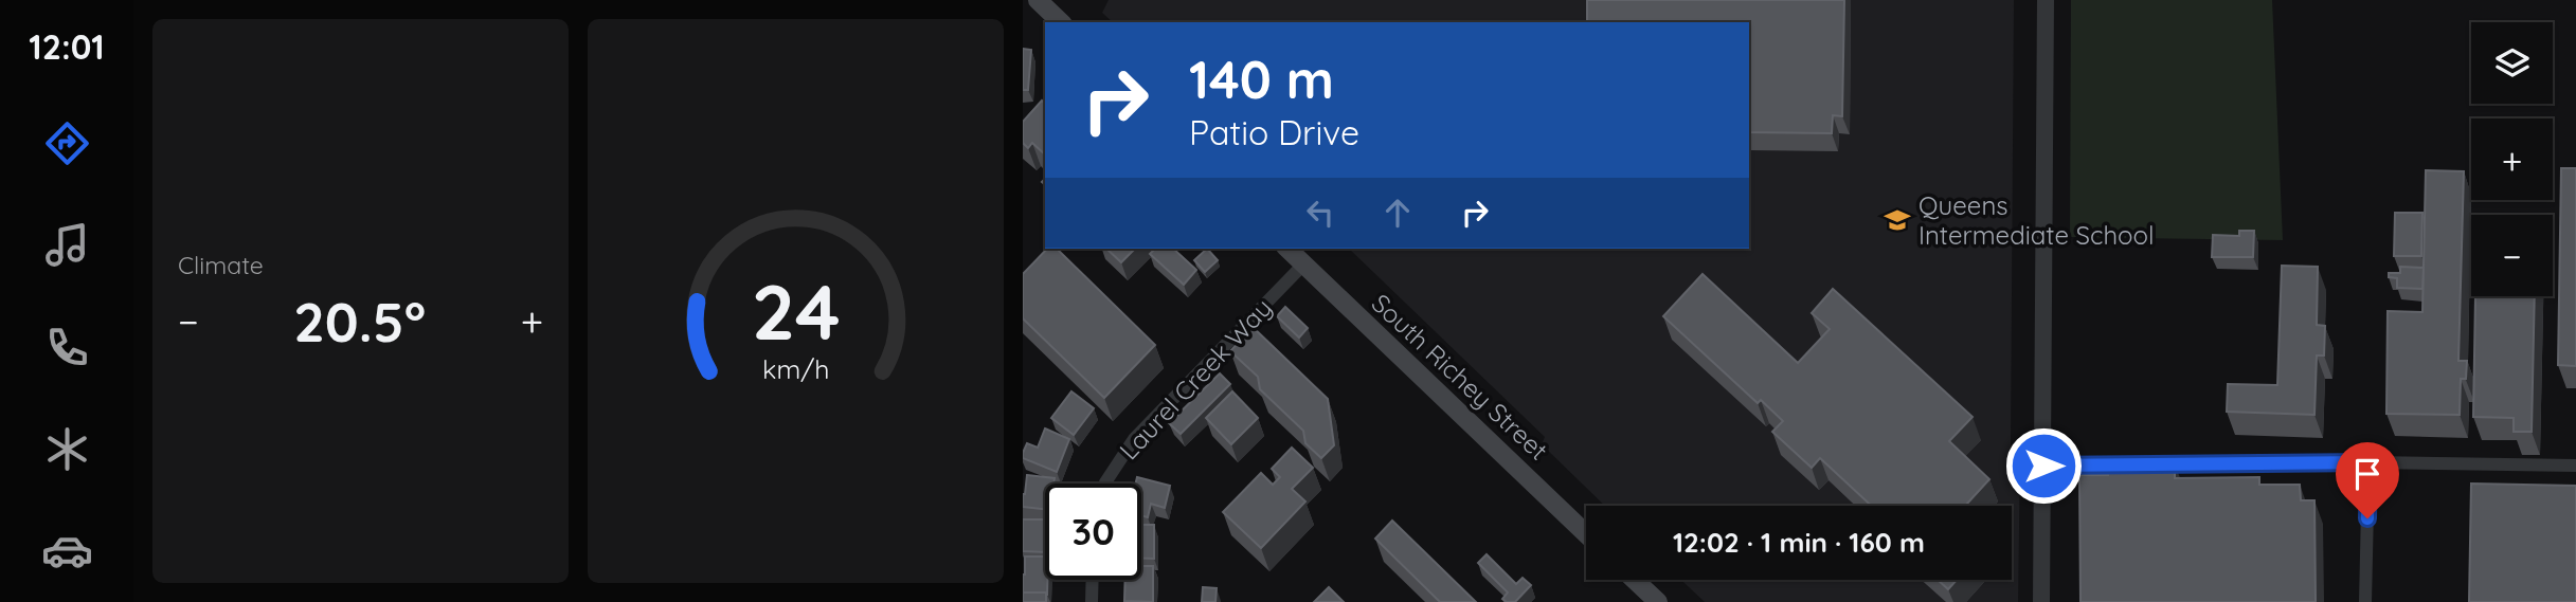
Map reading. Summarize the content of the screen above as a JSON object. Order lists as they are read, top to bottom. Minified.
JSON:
{"streets":{"main road":["South Richey Street"],"street":["Laurel Creek Way"]},"crossings":[["South Richey Street","Laurel Creek Way"]],"places":{"school or university":["Queens Intermediate School"]},"page":{"tabs":"12:01","tile":"Climate","map_buttons":["+","−"],"turn":["140 m","Patio Drive"],"heat":["−","20.5°","+"],"limit":"30","trip":"12:02 · 1 min · 160 m","gauge":["24","km/h"]}}
